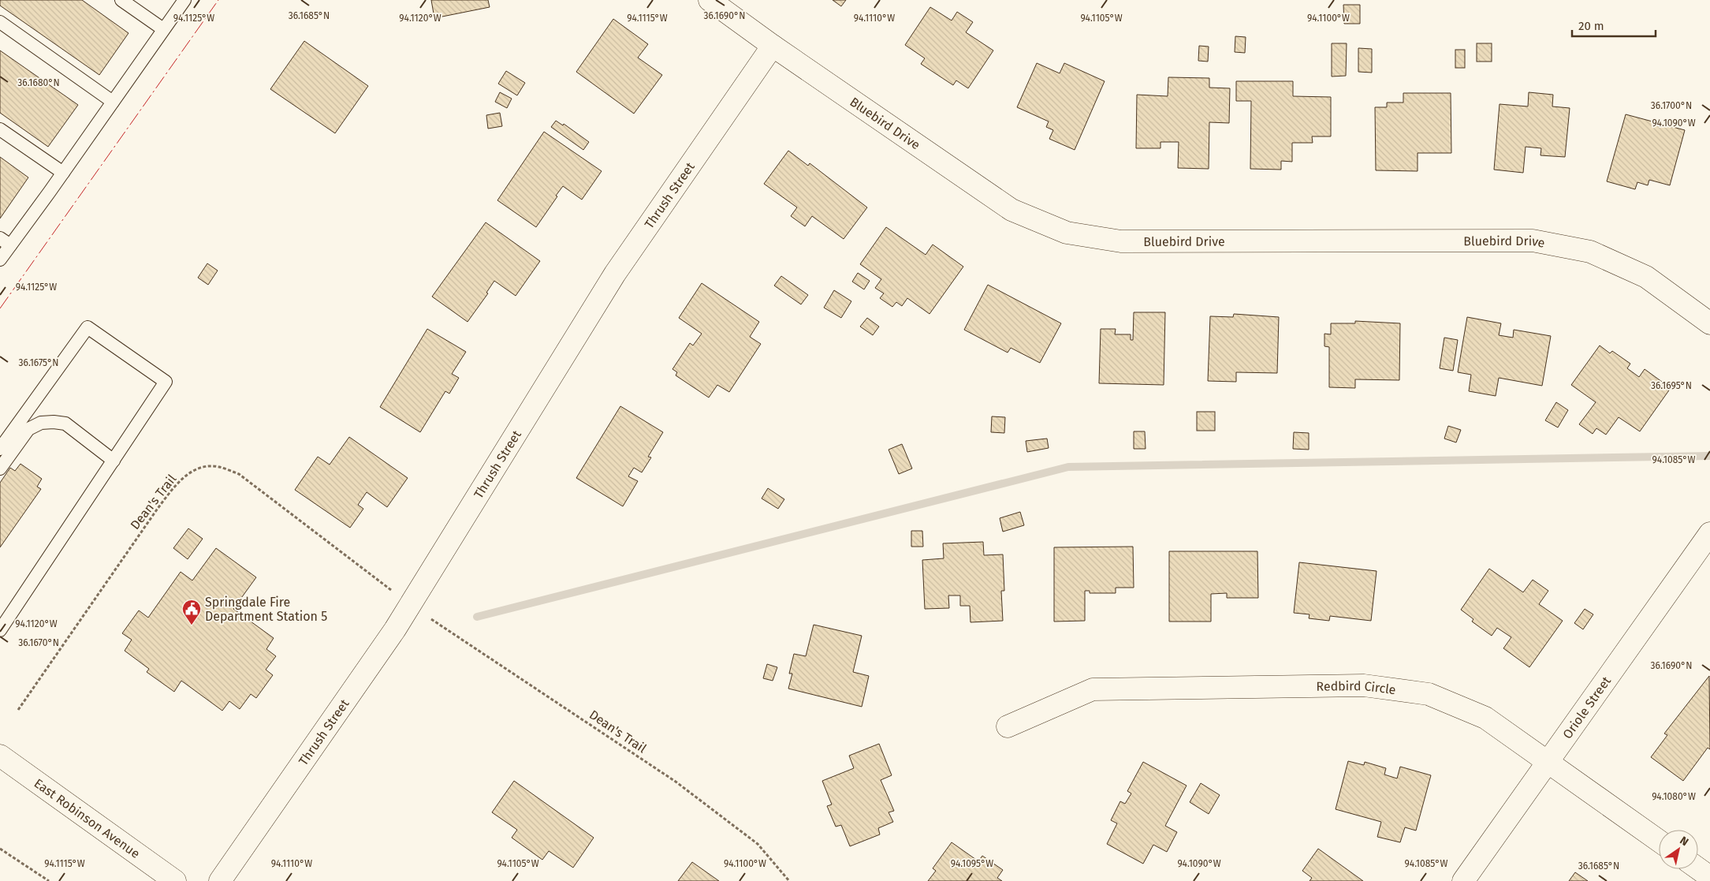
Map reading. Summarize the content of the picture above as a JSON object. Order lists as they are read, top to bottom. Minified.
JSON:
{"streets":{"main road":["Bluebird Drive","Thrush Street","Redbird Circle","Oriole Street","East Robinson Avenue"],"path":["Dean's Trail"]},"crossings":[["Bluebird Drive","Thrush Street"],["Redbird Circle","Oriole Street"]],"places":{"public building":["Springdale Fire Department Station 5"]},"scale_bar":"20 m","north":"top right","coordinates":["36.1685°N","36.1690°N","94.1125°W","94.1120°W","94.1115°W","94.1110°W","94.1105°W","94.1100°W","36.1680°N","36.1700°N","94.1090°W","36.1675°N","36.1695°N","94.1085°W","36.1670°N","94.1080°W","94.1095°W"]}
